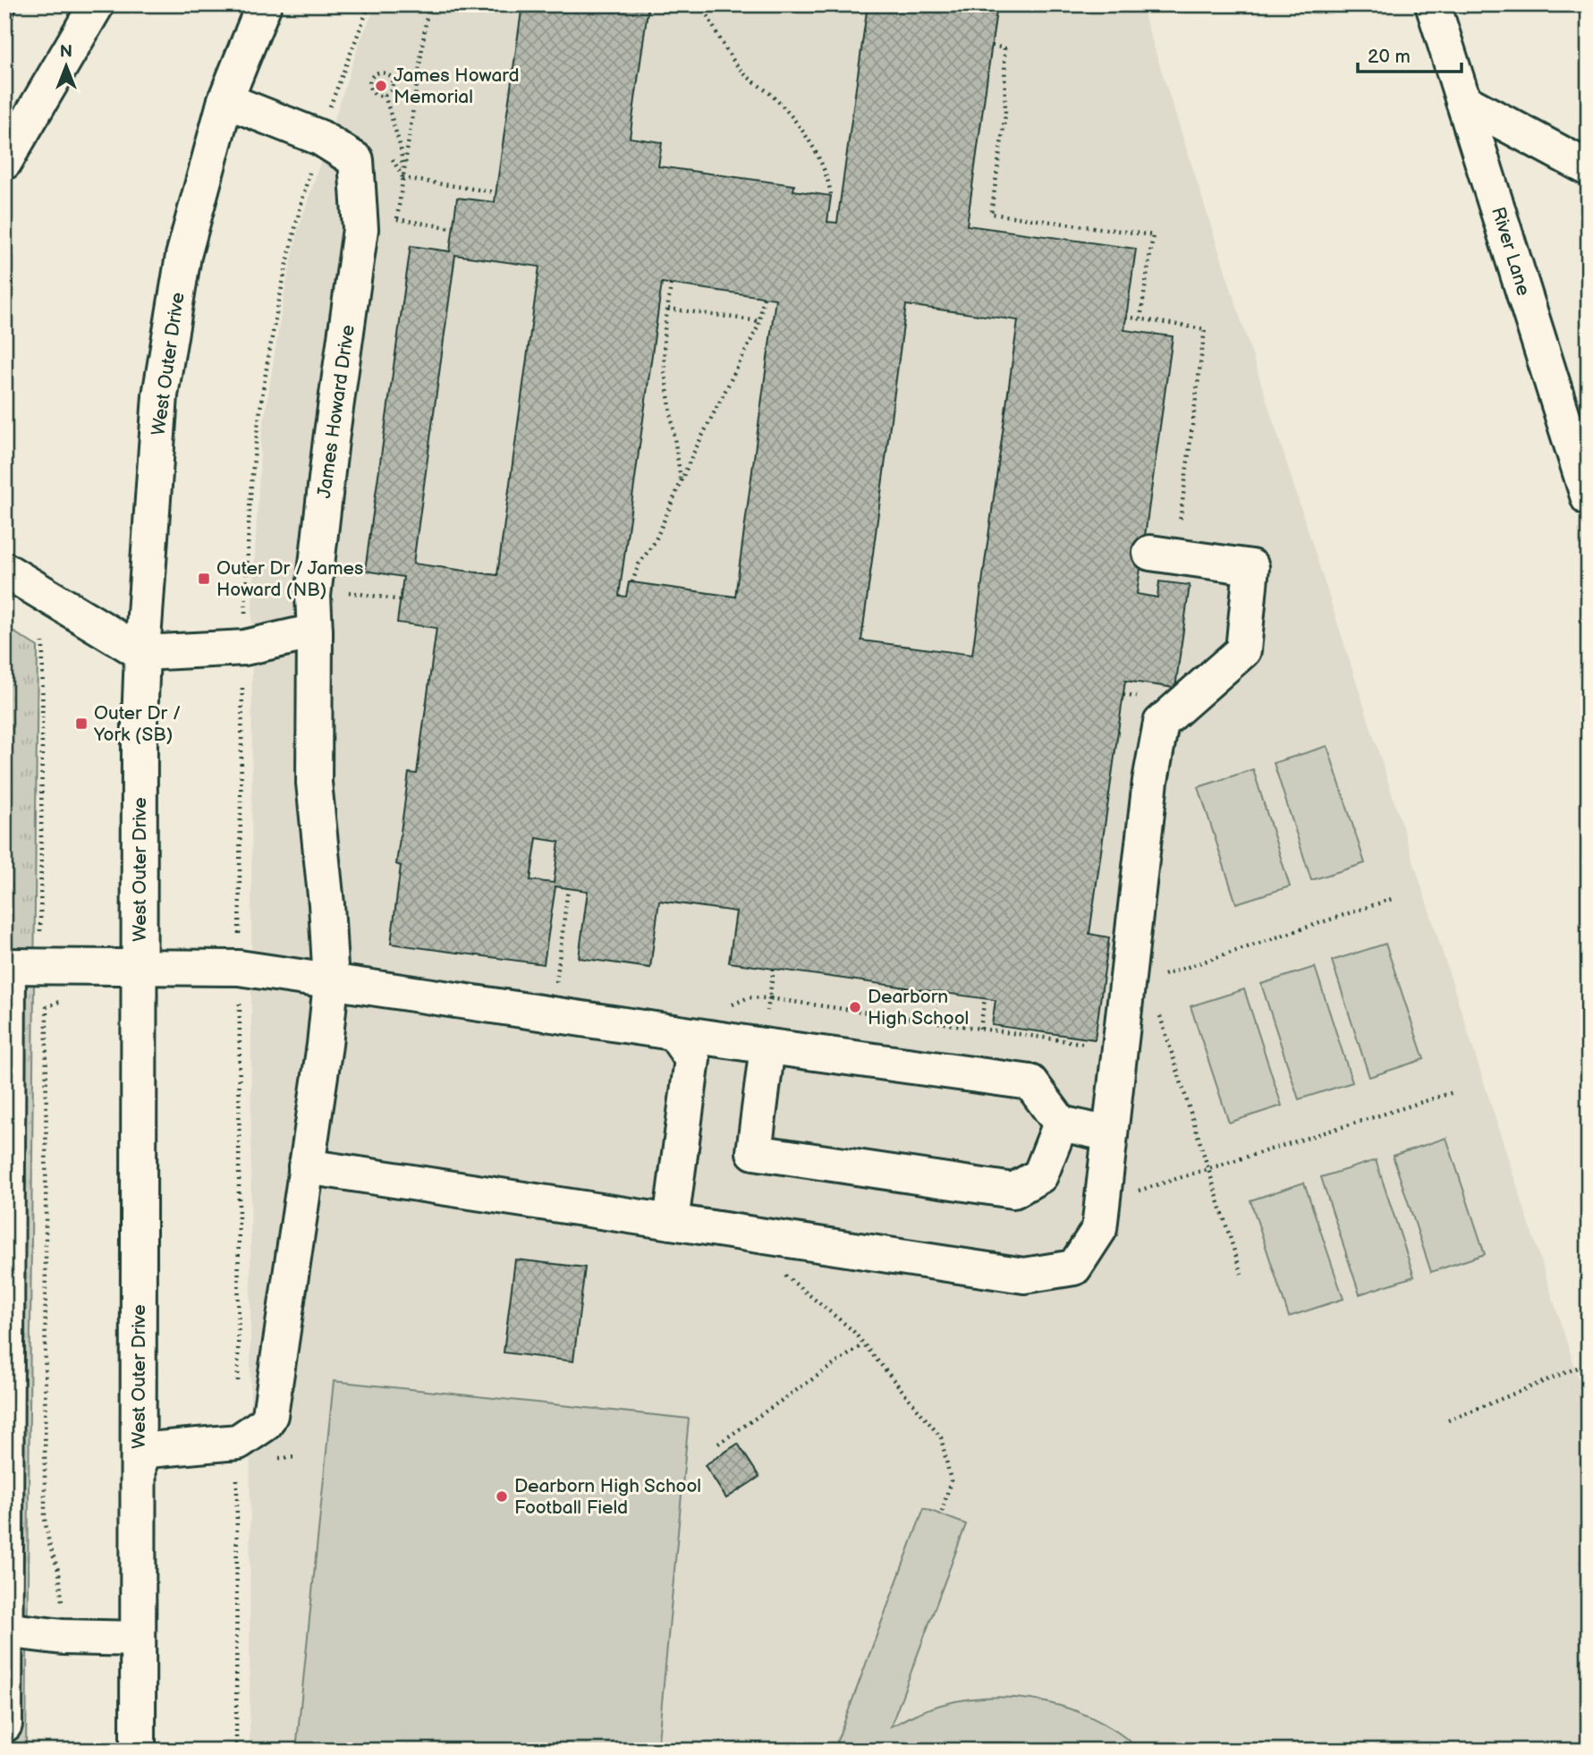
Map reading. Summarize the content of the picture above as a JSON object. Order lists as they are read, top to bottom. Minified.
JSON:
{"streets":{"main road":["River Lane","West Outer Drive","James Howard Drive"]},"crossings":[["West Outer Drive","James Howard Drive"]],"places":{"other":["James Howard Memorial","Dearborn High School","Dearborn High School Football Field"],"transit":["Outer Dr / James Howard (NB)","Outer Dr / York (SB)"]},"scale_bar":"20 m","north":"top"}
